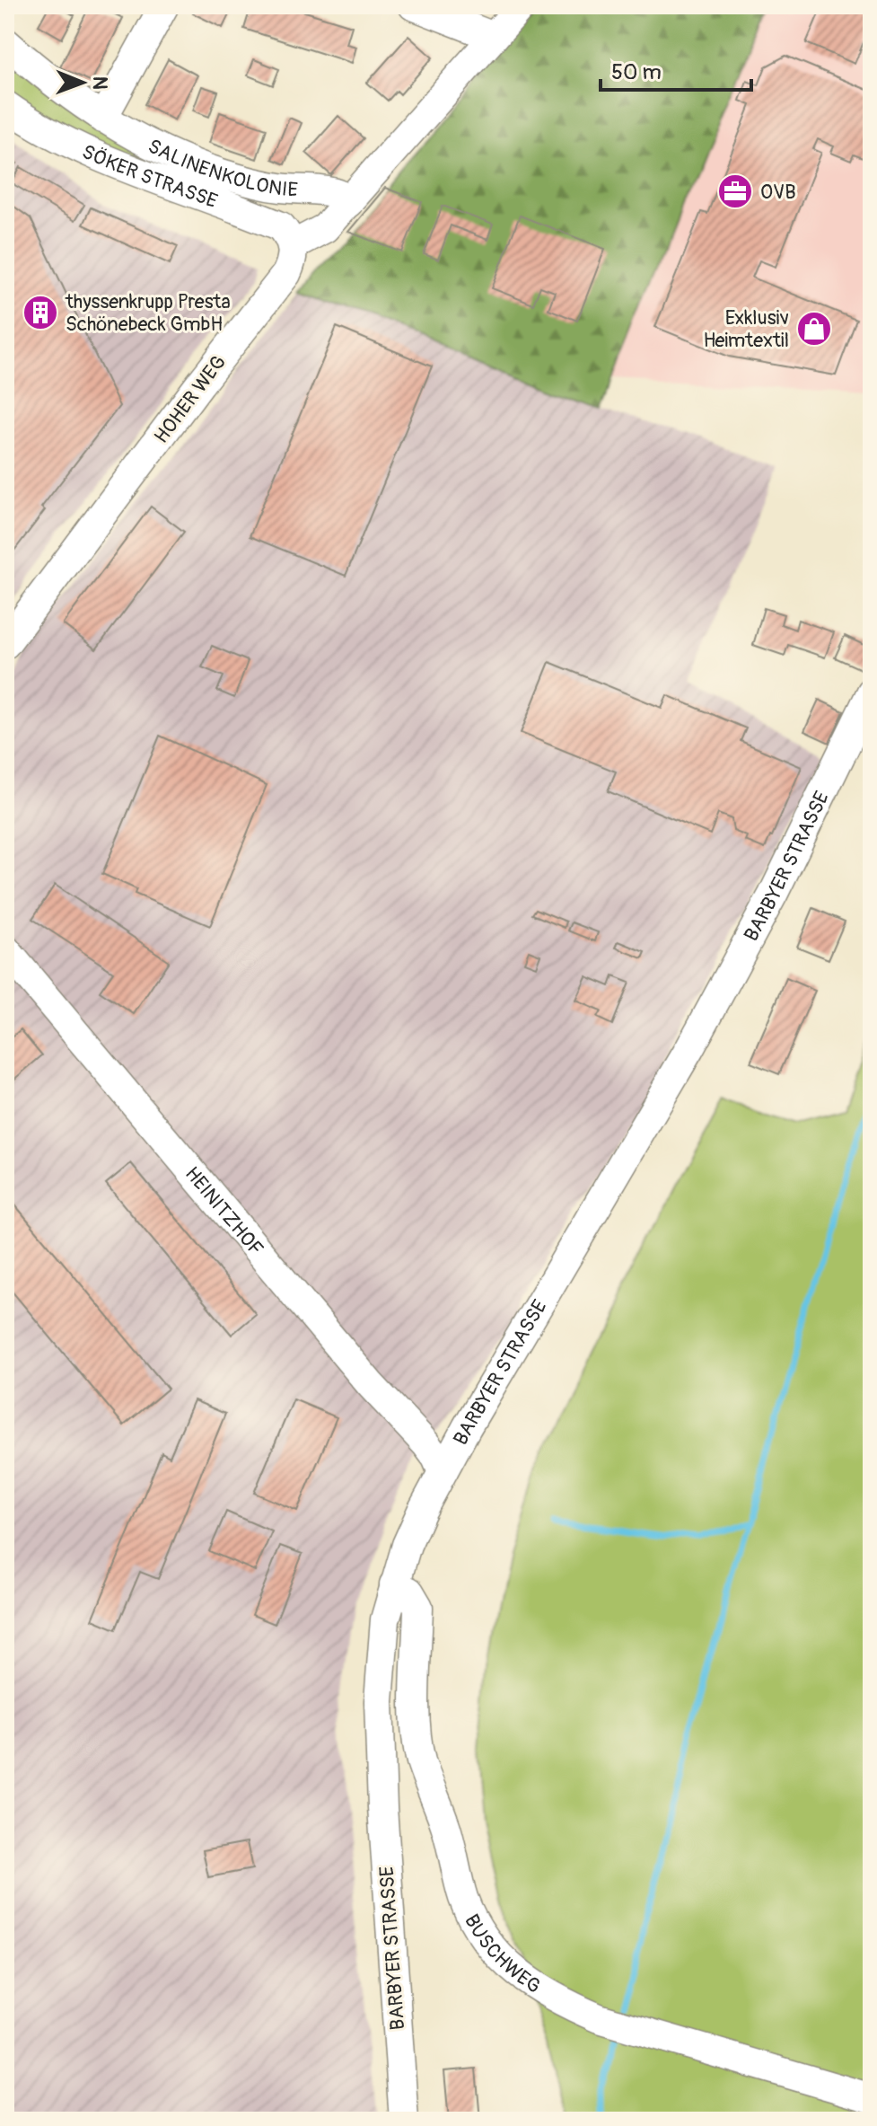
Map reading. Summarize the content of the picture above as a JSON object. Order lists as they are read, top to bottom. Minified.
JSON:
{"streets":{"street":["SALINENKOLONIE","SÖKER STRASSE","HOHER WEG","BARBYER STRASSE","HEINITZHOF","BUSCHWEG"]},"crossings":[["SÖKER STRASSE","HOHER WEG"],["BARBYER STRASSE","HEINITZHOF"],["BARBYER STRASSE","BUSCHWEG"]],"places":{"office":["OVB"],"building":["thyssenkrupp Presta Schönebeck GmbH"],"shop":["Exklusiv Heimtextil"]},"scale_bar":"50 m","north":"right"}
